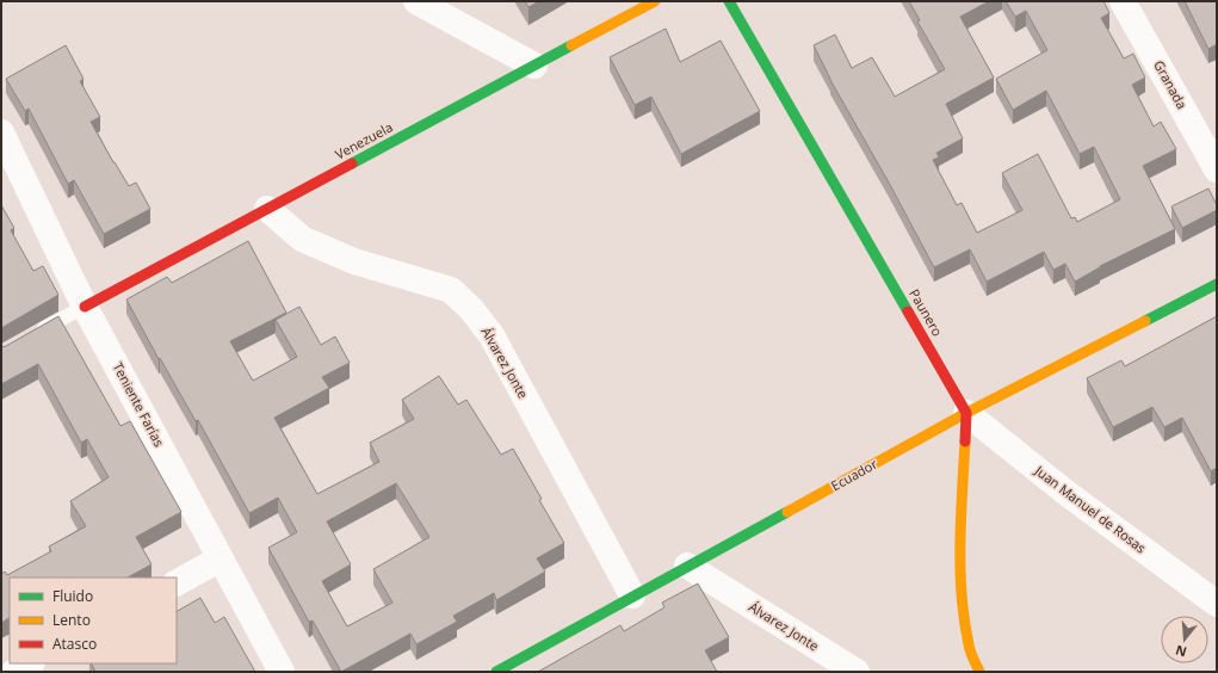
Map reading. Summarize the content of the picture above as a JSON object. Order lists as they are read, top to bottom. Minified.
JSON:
{"streets":{"street":["Granada","Venezuela","Paunero","Álvarez Jonte","Teniente Farías","Ecuador","Juan Manuel de Rosas"]},"crossings":[["Venezuela","Álvarez Jonte"],["Venezuela","Teniente Farías"],["Paunero","Ecuador"],["Paunero","Juan Manuel de Rosas"],["Álvarez Jonte","Ecuador"],["Ecuador","Juan Manuel de Rosas"]],"legend":["Fluido","Lento","Atasco"],"north":"bottom"}
